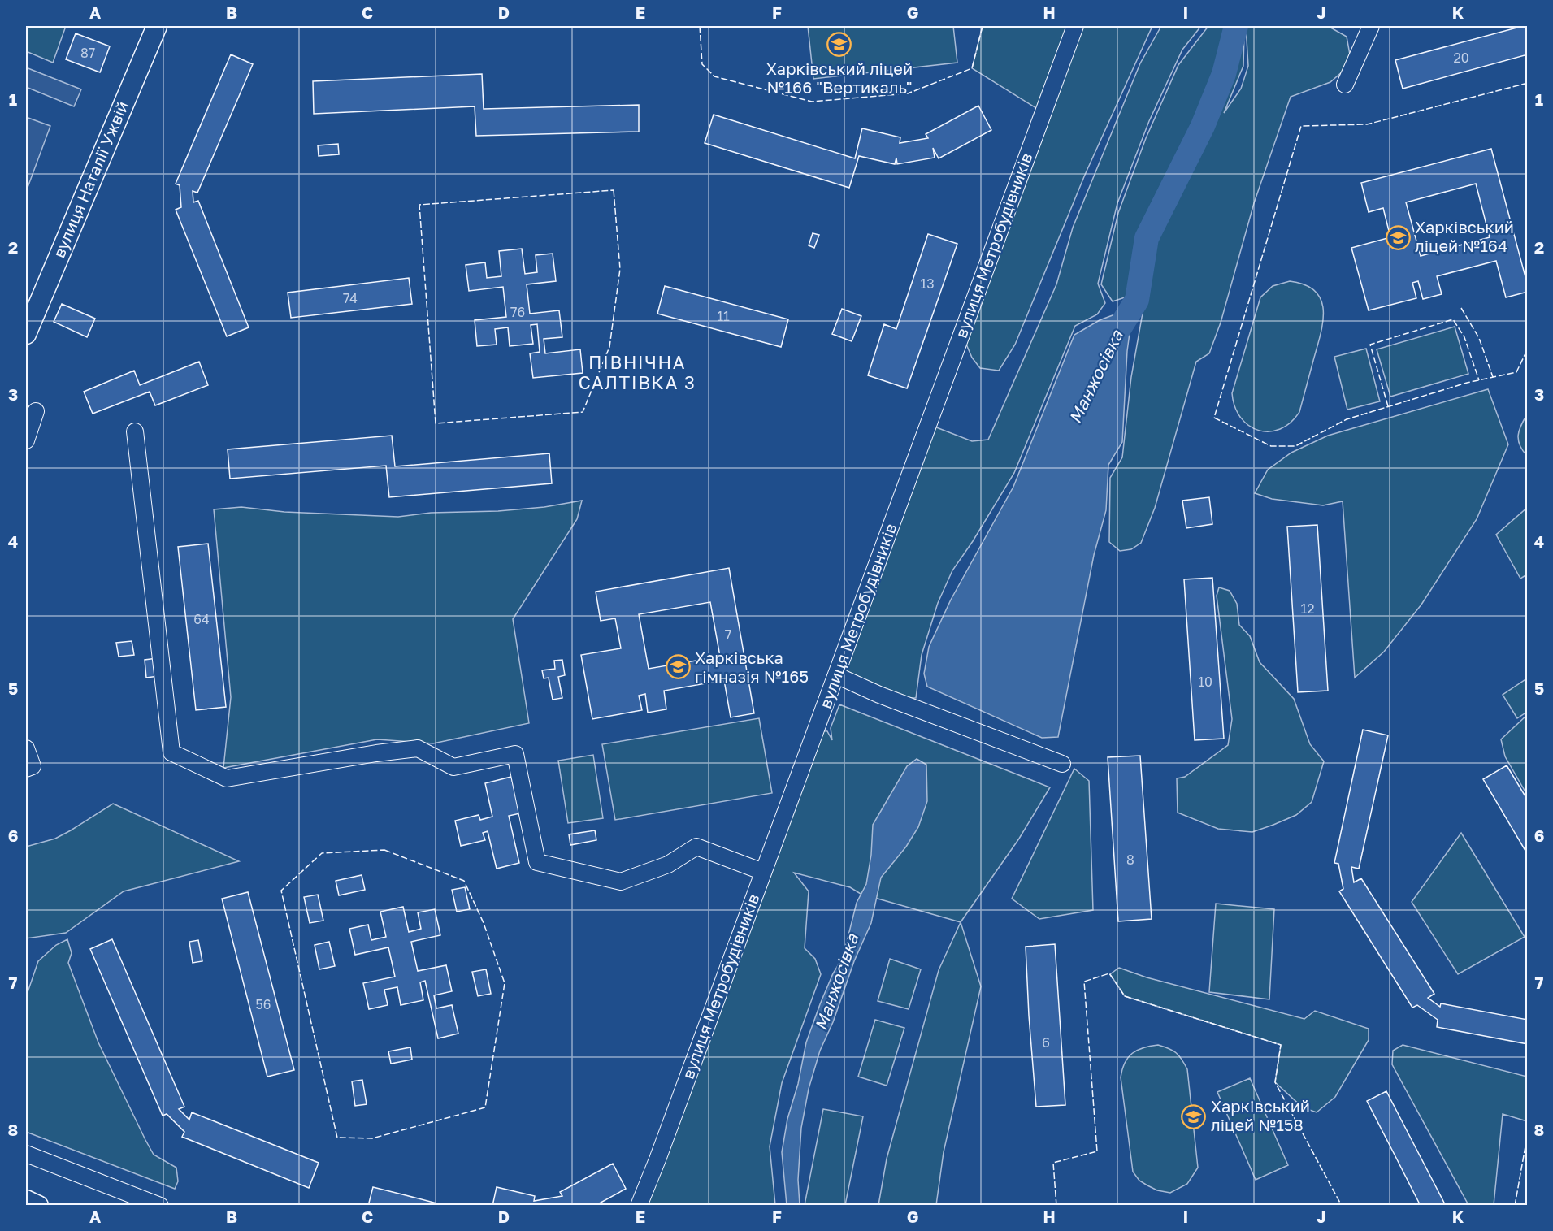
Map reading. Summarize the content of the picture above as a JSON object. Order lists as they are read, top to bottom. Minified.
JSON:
{"streets":{"main road":["вулиця Наталії Ужвій"],"street":["вулиця Метробудівників"]},"districts":["ПІВНІЧНА САЛТІВКА 3"],"water":["Манжосівка"],"places":{"school or university":["Харківський ліцей №166 \"Вертикаль\"","Харківський ліцей №164","Харківська гімназія №165","Харківський ліцей №158"]},"house_numbers":["87","20","13","74","76","11","12","64","7","10","8","56","6"],"grid":{"columns":["A","B","C","D","E","F","G","H","I","J","K"],"rows":["1","2","3","4","5","6","7","8"]}}
